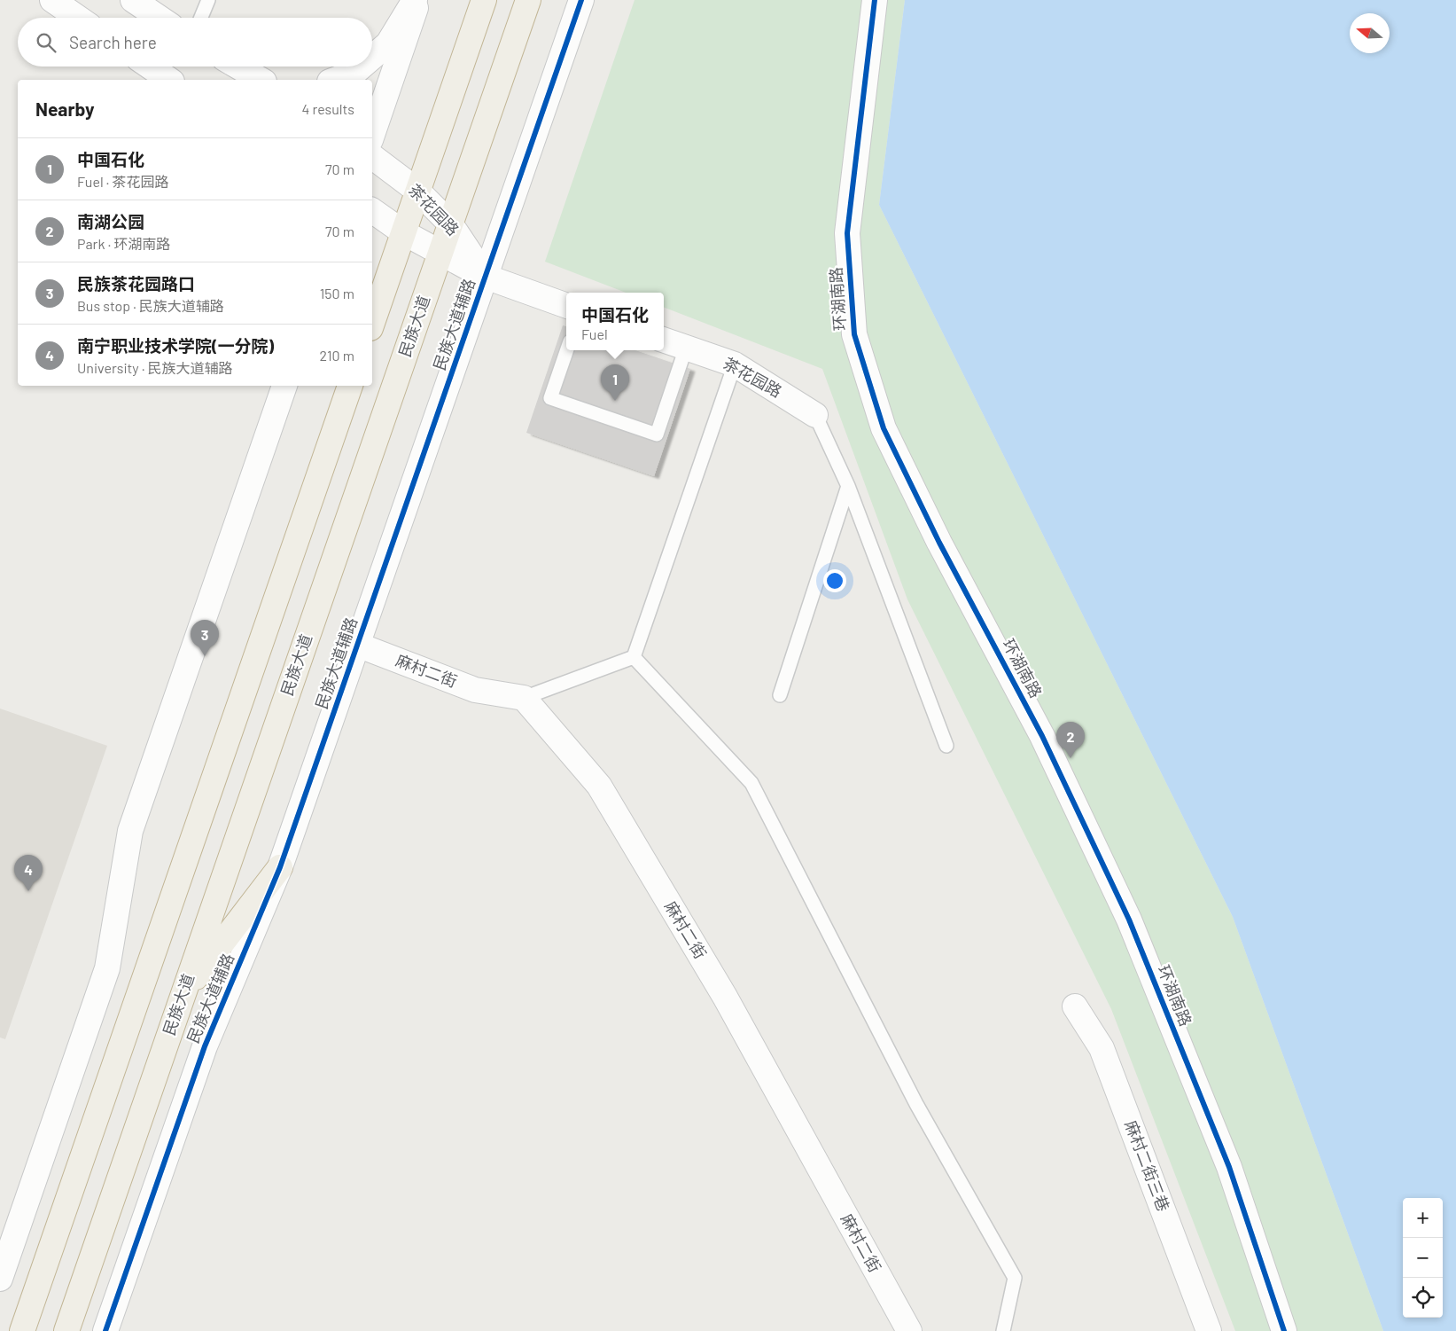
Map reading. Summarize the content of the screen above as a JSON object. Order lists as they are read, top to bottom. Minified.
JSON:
{"streets":{"highway":["民族大道"],"street":["茶花园路","环湖南路","民族大道辅路","麻村二街","麻村二街三巷"]},"crossings":[["茶花园路","民族大道辅路"],["茶花园路","民族大道"],["民族大道辅路","麻村二街"]],"north":"left","page":{"search":"Search here","heading":["Nearby","4 results"],"list":[{"mark":"1","name":"中国石化","note":"Fuel · 茶花园路","value":"70 m"},{"mark":"2","name":"南湖公园","note":"Park · 环湖南路","value":"70 m"},{"mark":"3","name":"民族茶花园路口","note":"Bus stop · 民族大道辅路","value":"150 m"},{"mark":"4","name":"南宁职业技术学院(一分院)","note":"University · 民族大道辅路","value":"210 m"}],"popup":["中国石化","Fuel"],"pins":["1","3","2","4"],"map_buttons":["+","−"]}}
